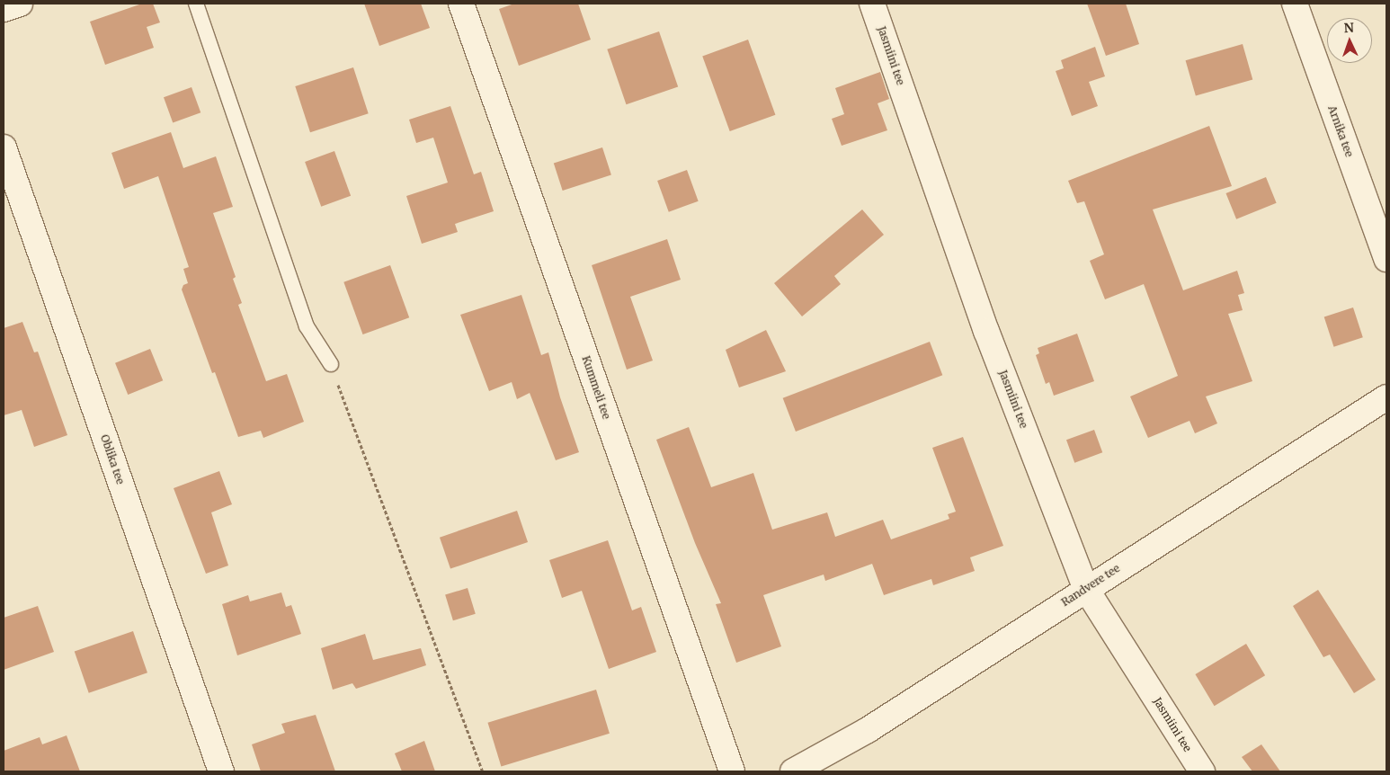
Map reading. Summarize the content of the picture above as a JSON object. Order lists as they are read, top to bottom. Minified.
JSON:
{"streets":{"street":["Jasmiini tee","Arnika tee","Kummeli tee","Oblika tee","Randvere tee"]},"crossings":[["Jasmiini tee","Randvere tee"]],"north":"top"}
